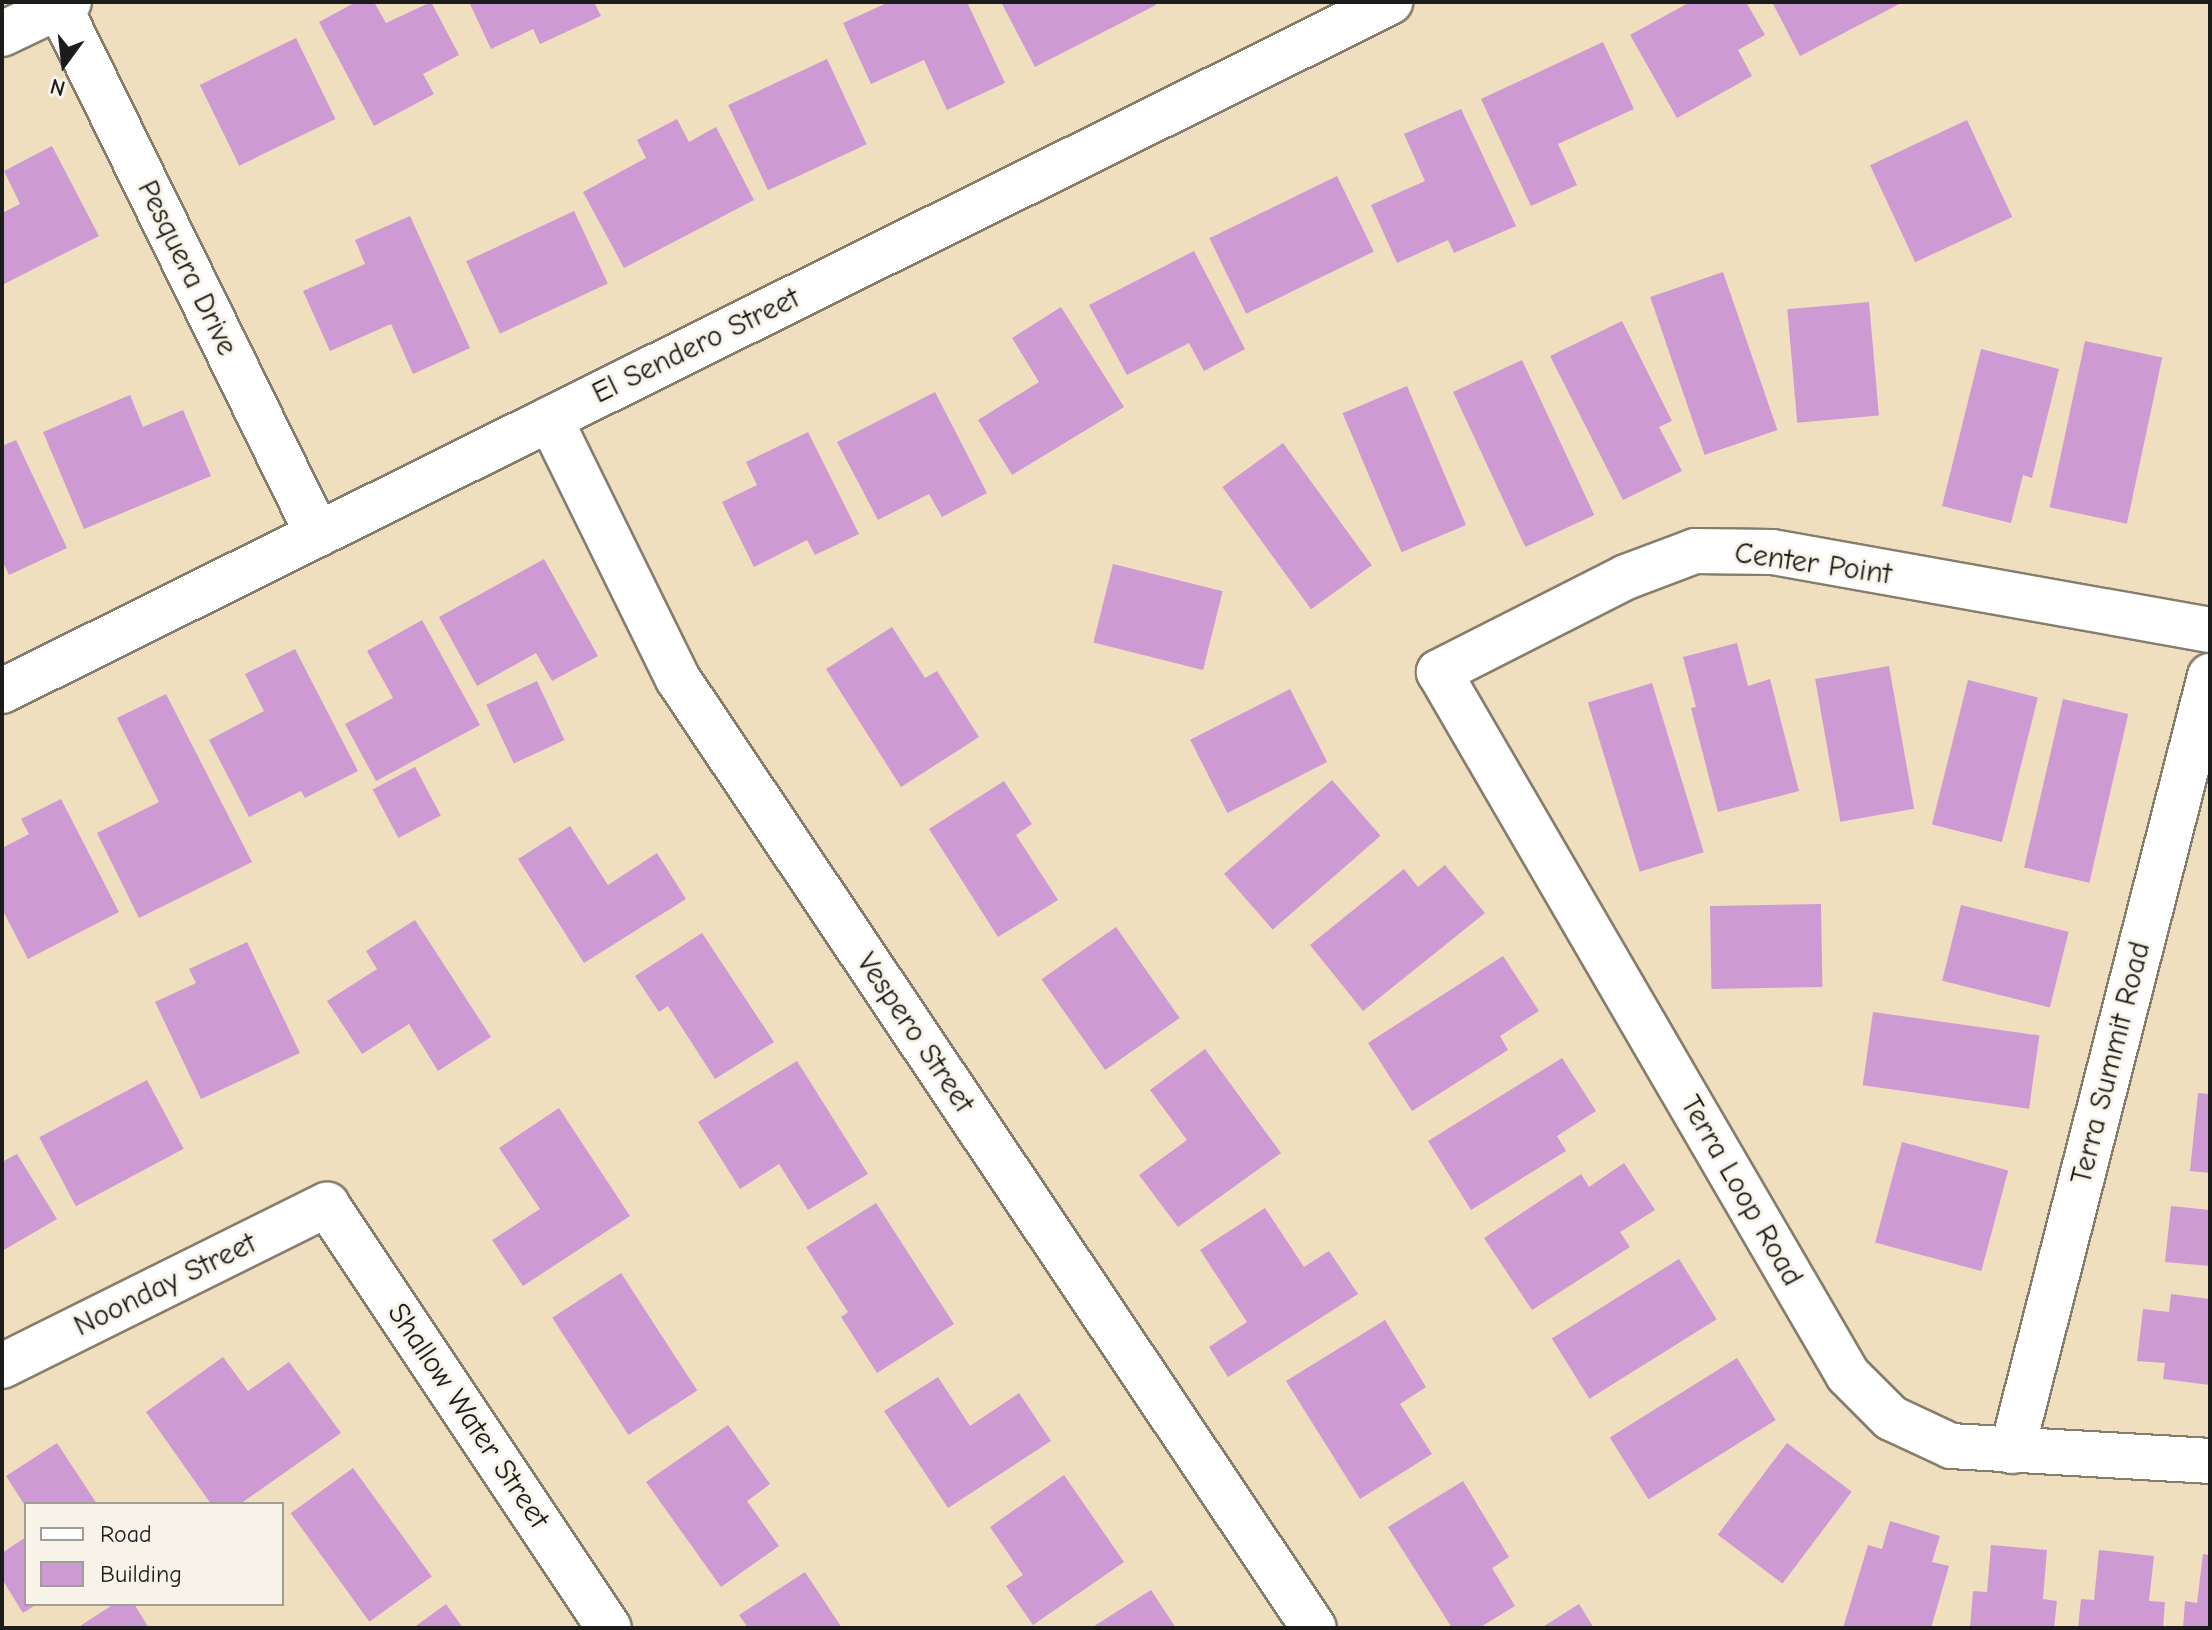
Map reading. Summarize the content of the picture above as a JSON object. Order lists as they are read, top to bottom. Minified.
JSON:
{"streets":{"street":["Pesquera Drive","El Sendero Street","Center Point","Vespero Street","Terra Summit Road","Terra Loop Road","Noonday Street","Shallow Water Street"]},"crossings":[["Pesquera Drive","El Sendero Street"],["El Sendero Street","Vespero Street"],["Center Point","Terra Loop Road"],["Terra Summit Road","Terra Loop Road"],["Noonday Street","Shallow Water Street"]],"legend":["Road","Building"],"north":"bottom"}
